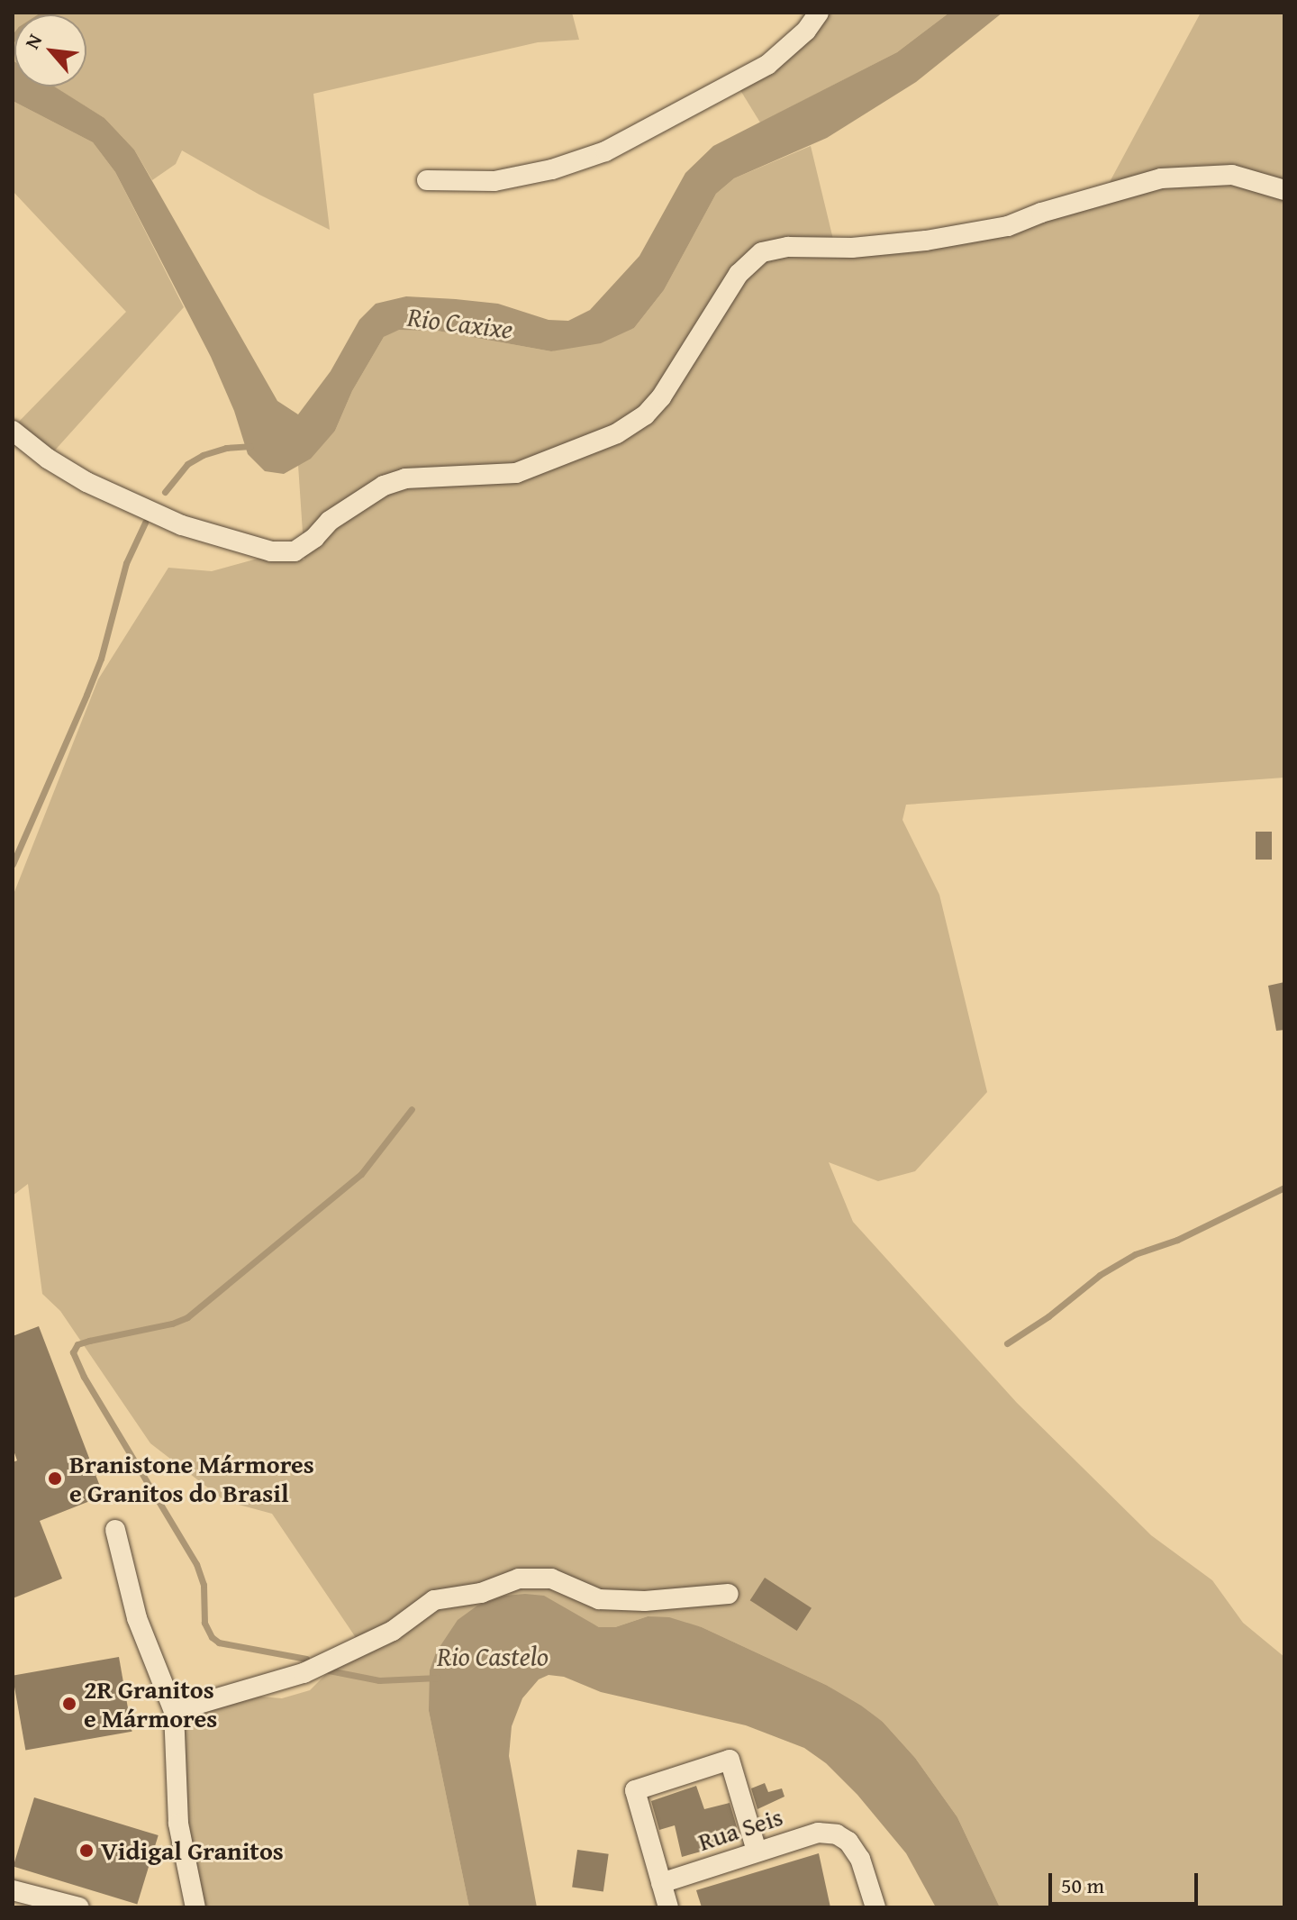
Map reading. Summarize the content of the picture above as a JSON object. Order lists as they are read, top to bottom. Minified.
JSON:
{"streets":{"street":["Rua Seis"]},"water":["Rio Caxixe","Rio Castelo"],"places":["Branistone Mármores e Granitos do Brasil","2R Granitos e Mármores","Vidigal Granitos"],"scale_bar":"50 m","north":"top left"}
